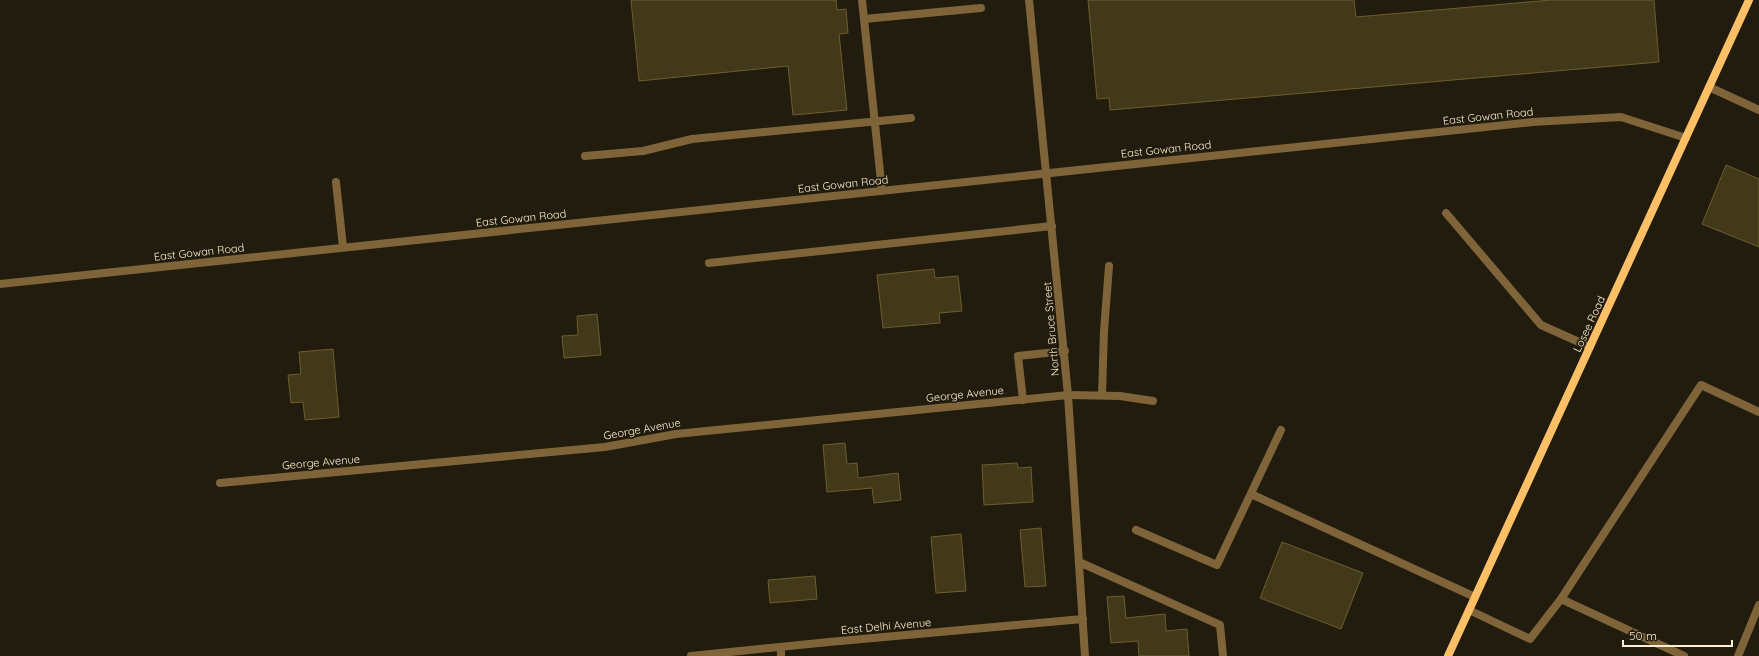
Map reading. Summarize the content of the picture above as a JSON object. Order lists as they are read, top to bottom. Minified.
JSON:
{"streets":{"main road":["Losee Road"],"street":["East Gowan Road","North Bruce Street","George Avenue","East Delhi Avenue"]},"crossings":[["East Gowan Road","Losee Road"],["East Gowan Road","North Bruce Street"],["North Bruce Street","George Avenue"],["North Bruce Street","East Delhi Avenue"]],"scale_bar":"50 m"}
